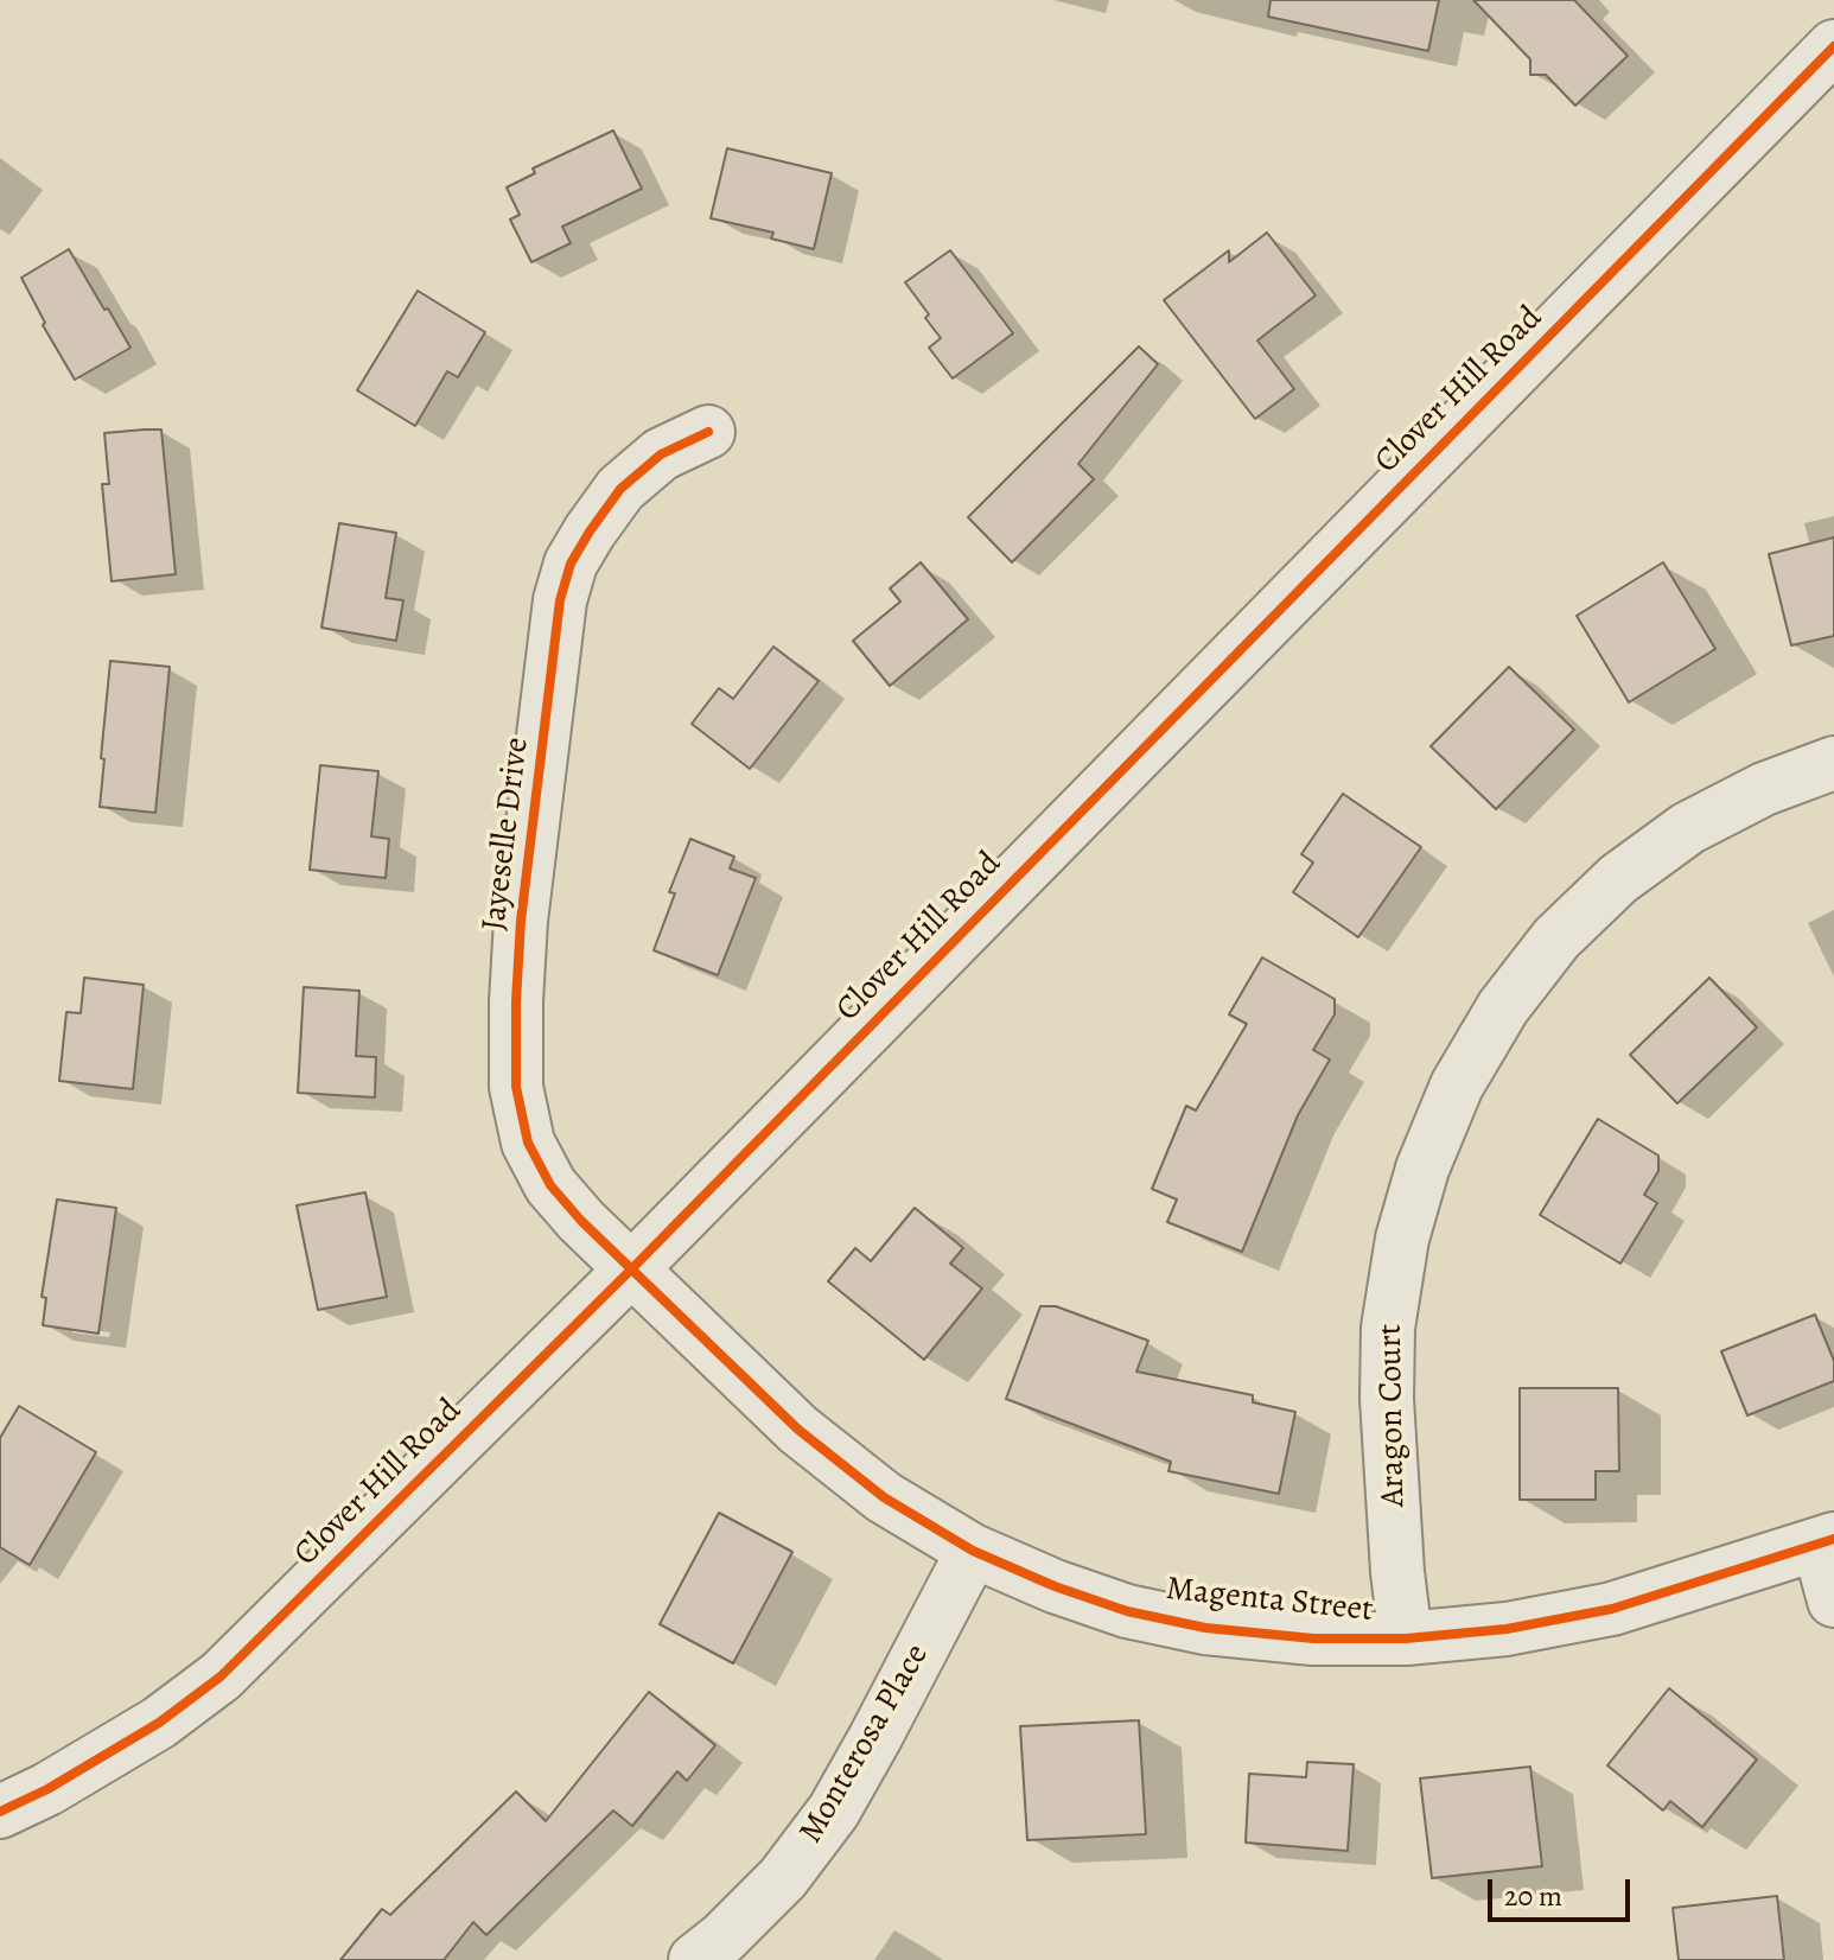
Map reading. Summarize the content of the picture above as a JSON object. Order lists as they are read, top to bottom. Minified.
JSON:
{"streets":{"street":["Clover Hill Road","Jayeselle Drive","Aragon Court","Magenta Street","Monterosa Place"]},"crossings":[["Clover Hill Road","Jayeselle Drive"],["Clover Hill Road","Magenta Street"],["Jayeselle Drive","Magenta Street"],["Aragon Court","Magenta Street"],["Magenta Street","Monterosa Place"]],"scale_bar":"20 m"}
